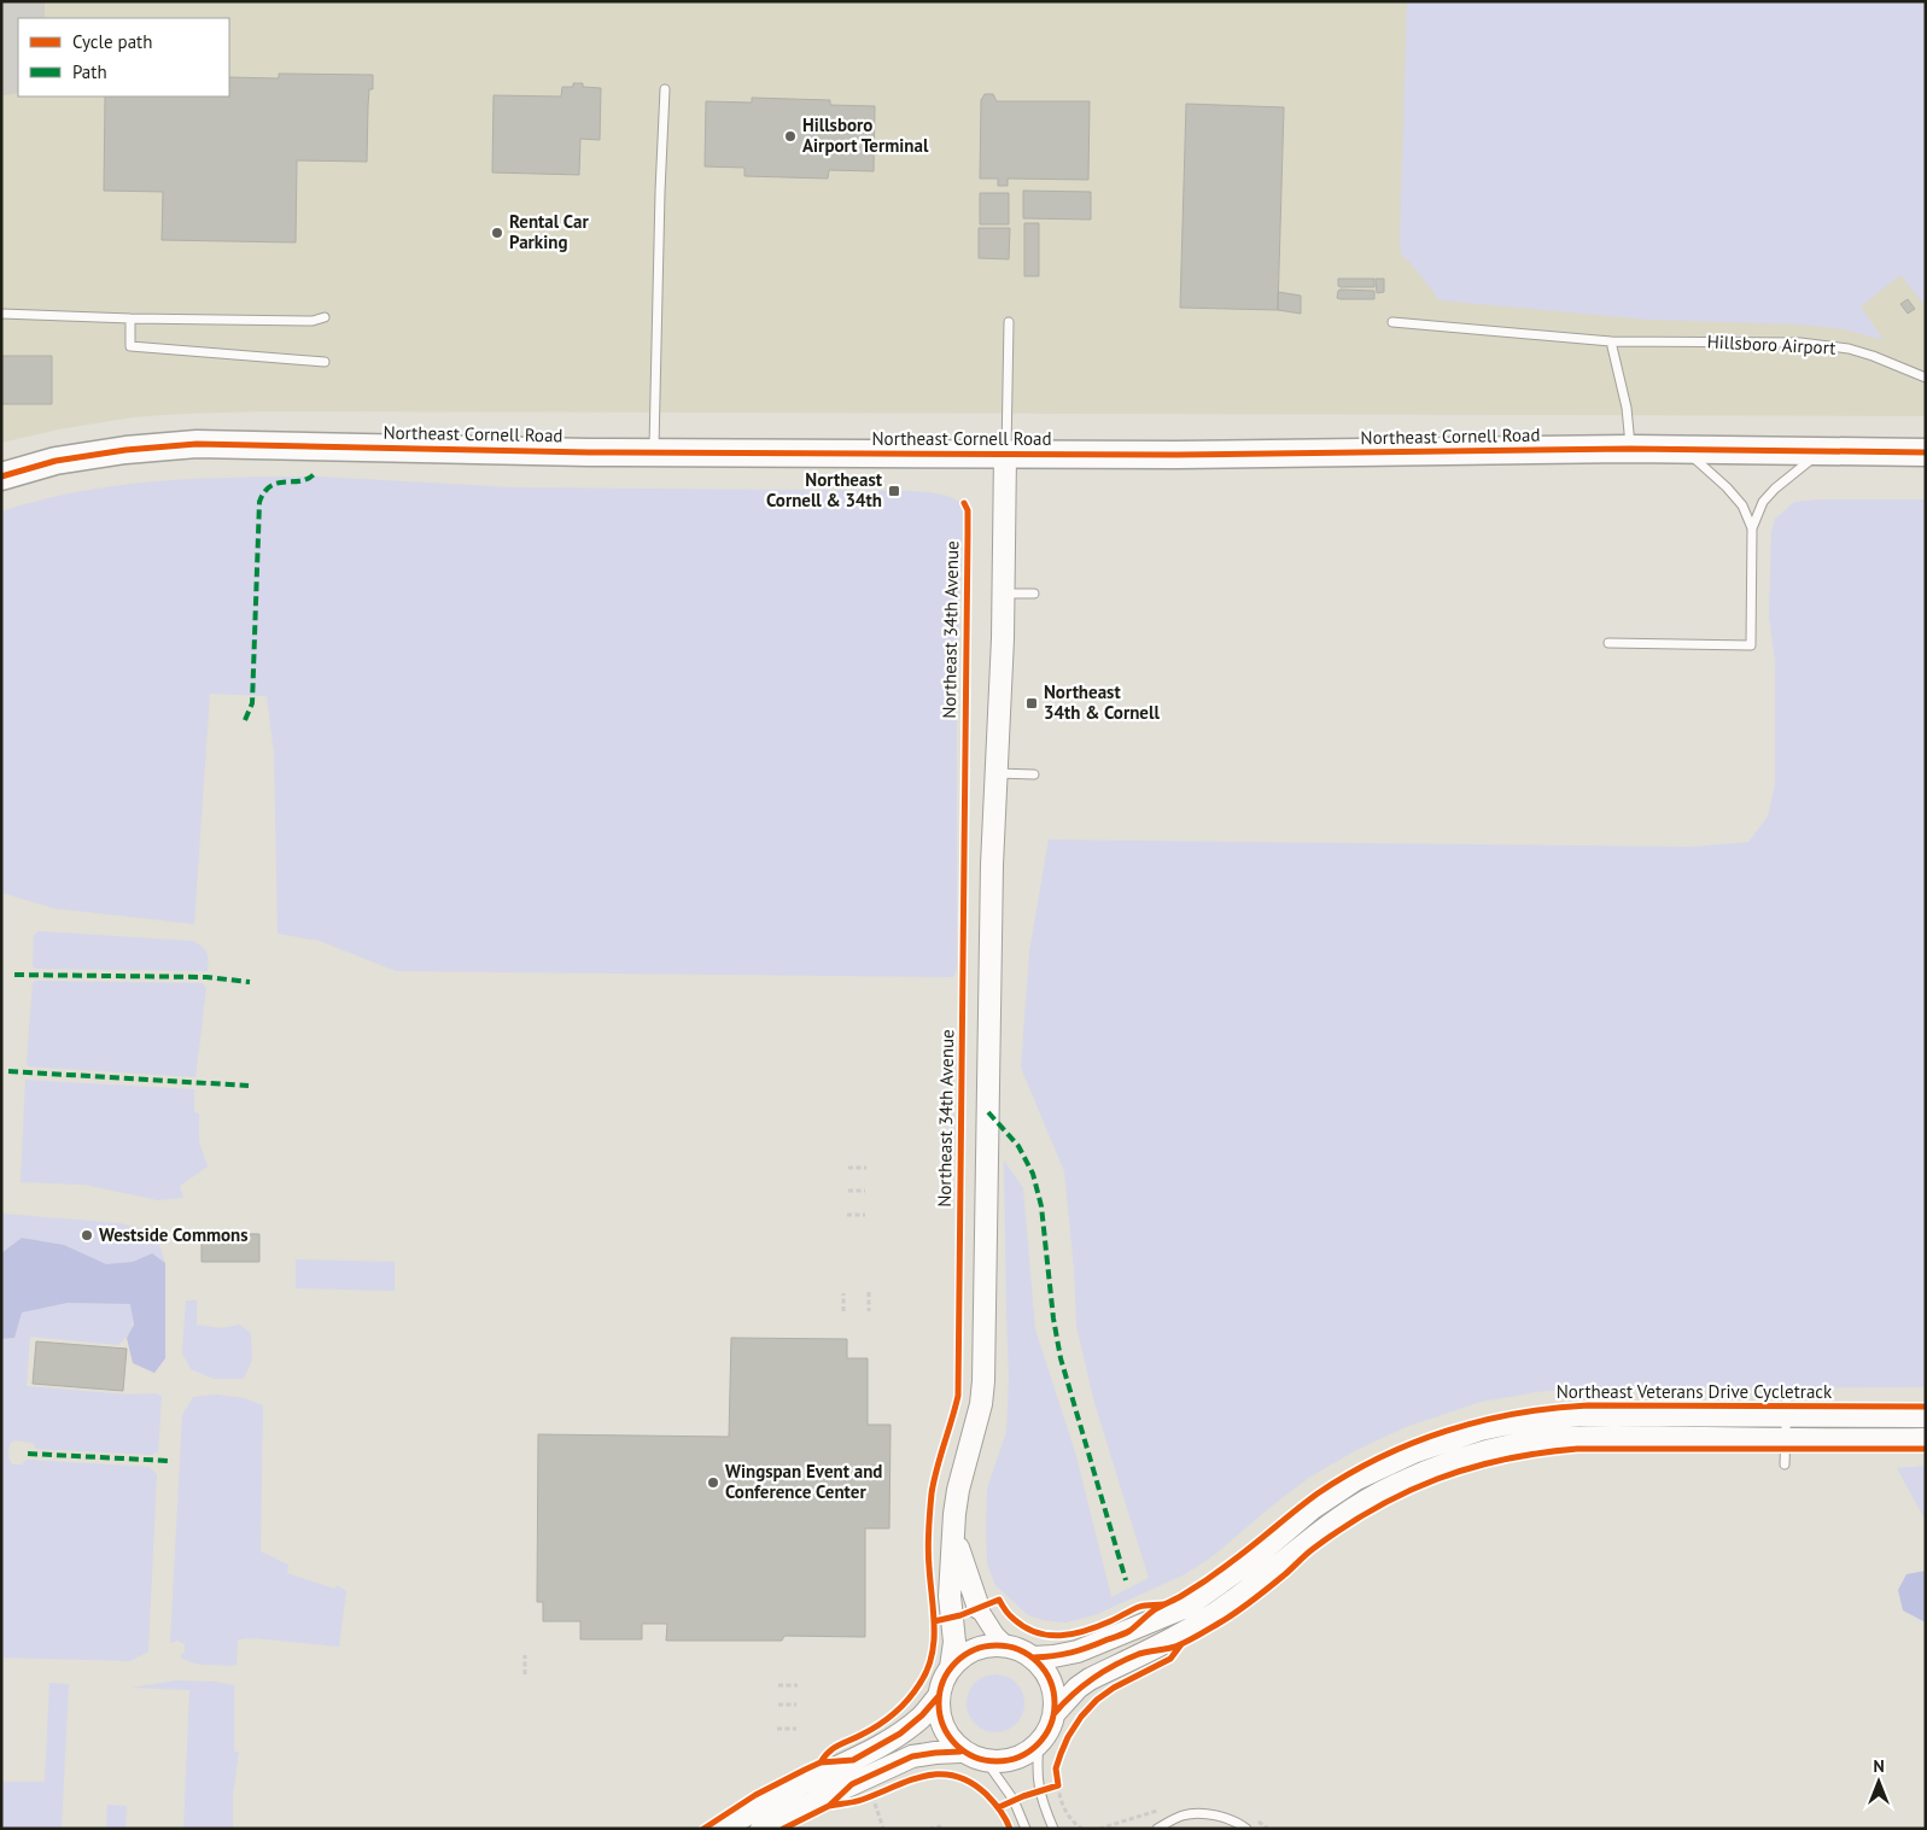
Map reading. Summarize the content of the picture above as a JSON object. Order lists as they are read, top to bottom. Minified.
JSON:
{"streets":{"highway":["Northeast Cornell Road"],"lane":["Hillsboro Airport"],"cycle path":["Northeast 34th Avenue","Northeast Veterans Drive Cycletrack"]},"places":{"other":["Hillsboro Airport Terminal","Rental Car Parking","Westside Commons","Wingspan Event and Conference Center"],"transit":["Northeast Cornell & 34th","Northeast 34th & Cornell"]},"legend":["Cycle path","Path"],"north":"top"}
